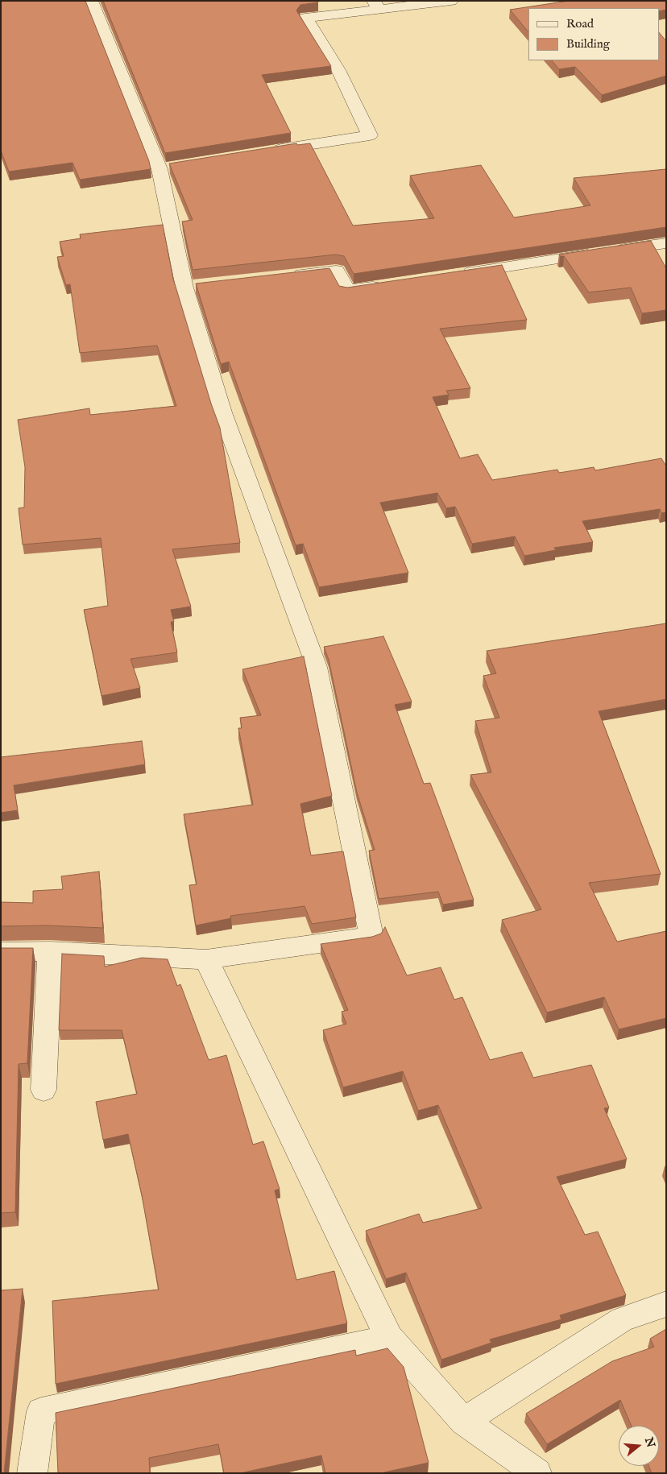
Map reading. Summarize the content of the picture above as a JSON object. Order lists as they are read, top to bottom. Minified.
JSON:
{"legend":["Road","Building"],"north":"right"}
